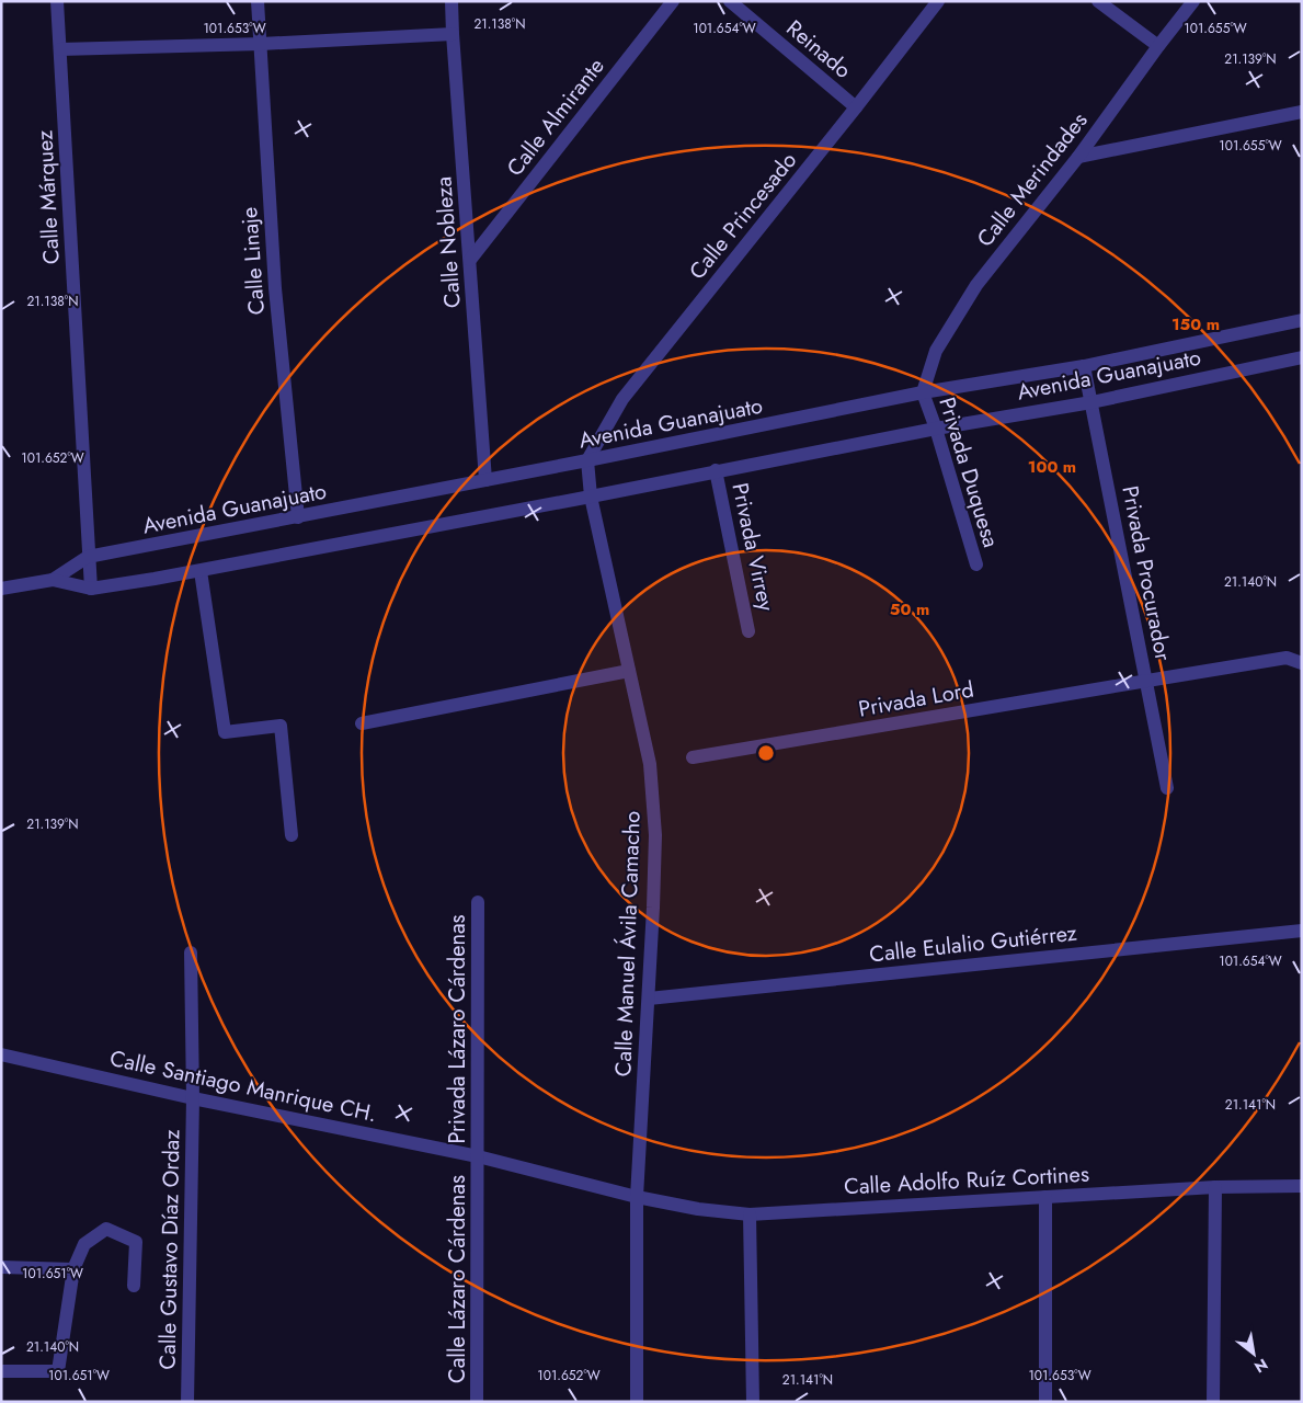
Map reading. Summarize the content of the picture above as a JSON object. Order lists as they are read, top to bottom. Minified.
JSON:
{"streets":{"street":["Reinado","Calle Almirante","Calle Merindades","Calle Márquez","Calle Princesado","Calle Nobleza","Calle Linaje","Avenida Guanajuato","Privada Duquesa","Privada Virrey","Privada Procurador","Privada Lord","Calle Manuel Ávila Camacho","Calle Eulalio Gutiérrez","Privada Lázaro Cárdenas","Calle Santiago Manrique CH.","Calle Adolfo Ruíz Cortines","Calle Gustavo Díaz Ordaz","Calle Lázaro Cárdenas"]},"crossings":[["Reinado","Calle Princesado"],["Calle Almirante","Calle Nobleza"],["Calle Merindades","Avenida Guanajuato"],["Calle Merindades","Privada Duquesa"],["Calle Márquez","Avenida Guanajuato"],["Calle Princesado","Avenida Guanajuato"],["Calle Princesado","Calle Manuel Ávila Camacho"],["Calle Nobleza","Avenida Guanajuato"],["Calle Linaje","Avenida Guanajuato"],["Avenida Guanajuato","Privada Duquesa"],["Avenida Guanajuato","Privada Virrey"],["Avenida Guanajuato","Privada Procurador"],["Avenida Guanajuato","Calle Manuel Ávila Camacho"],["Privada Procurador","Privada Lord"],["Calle Manuel Ávila Camacho","Calle Eulalio Gutiérrez"],["Calle Manuel Ávila Camacho","Calle Santiago Manrique CH."],["Calle Manuel Ávila Camacho","Calle Adolfo Ruíz Cortines"],["Privada Lázaro Cárdenas","Calle Santiago Manrique CH."],["Privada Lázaro Cárdenas","Calle Lázaro Cárdenas"],["Calle Santiago Manrique CH.","Calle Adolfo Ruíz Cortines"],["Calle Santiago Manrique CH.","Calle Gustavo Díaz Ordaz"],["Calle Santiago Manrique CH.","Calle Lázaro Cárdenas"]],"north":"bottom right","coordinates":["21.138°N","101.653°W","101.654°W","101.655°W","21.139°N","101.652°W","21.140°N","21.141°N","101.651°W"],"rings":["150 m","100 m","50 m"]}
